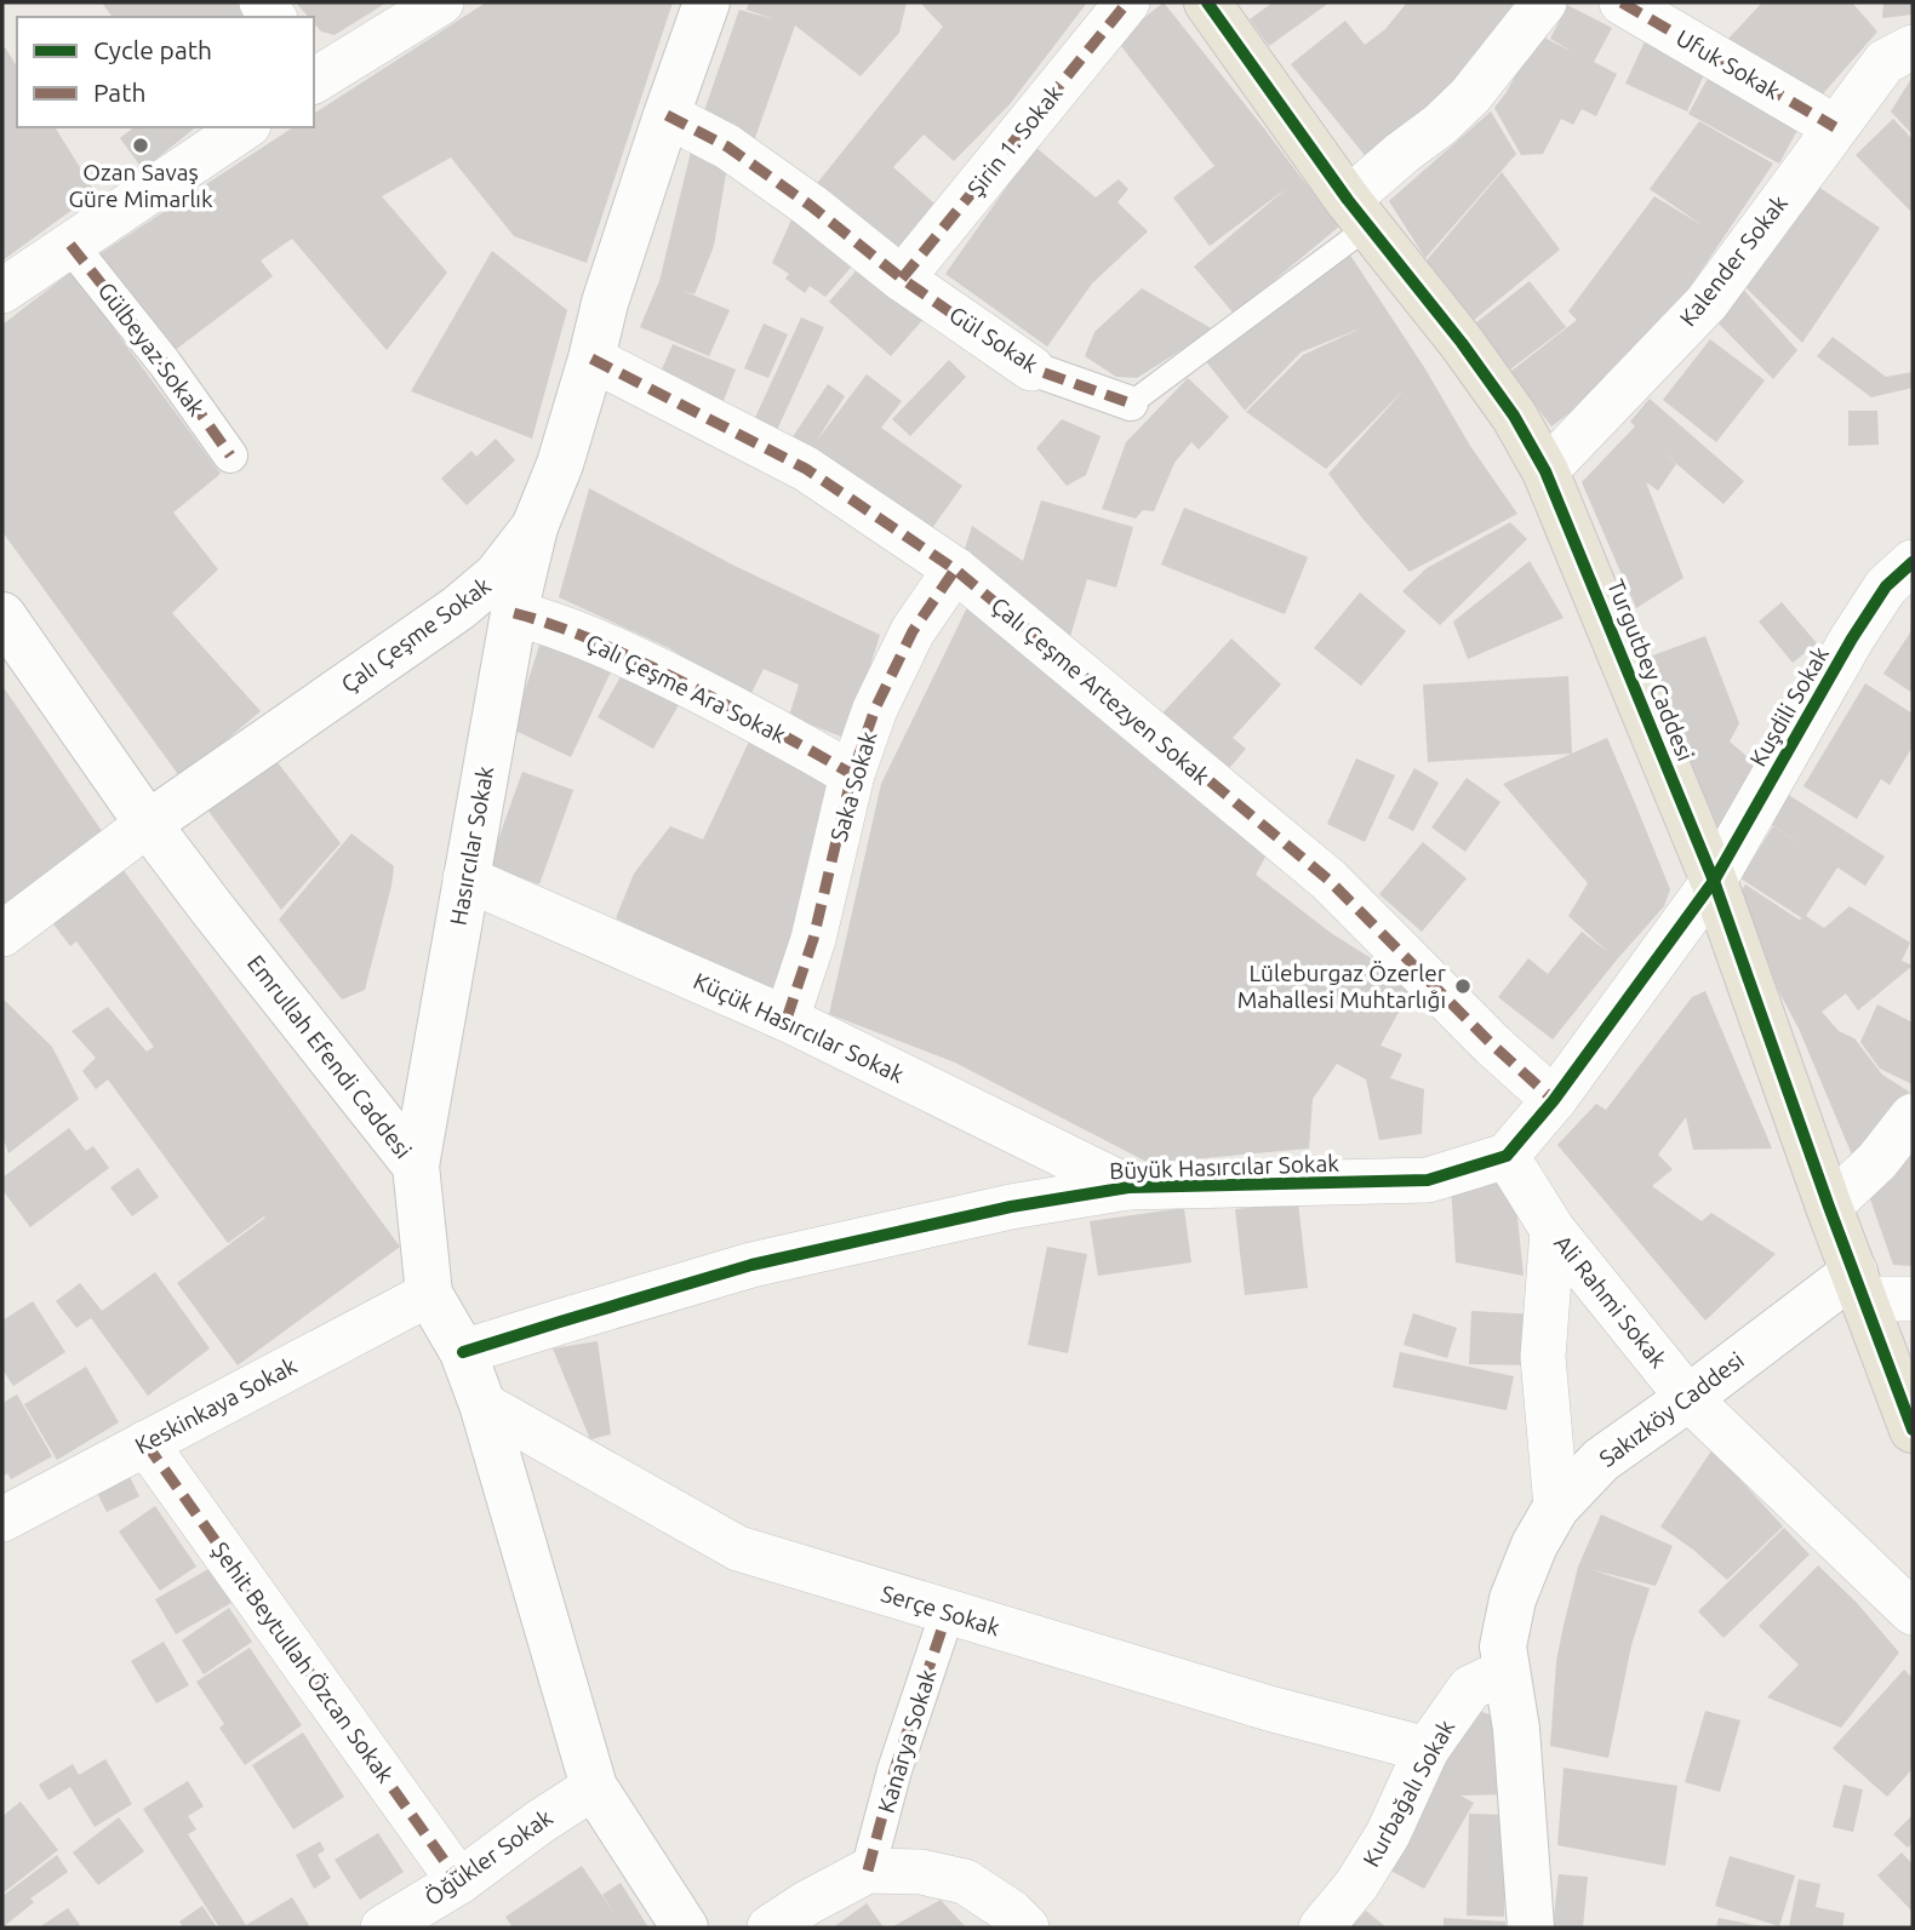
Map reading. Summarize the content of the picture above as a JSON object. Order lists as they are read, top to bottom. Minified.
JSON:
{"streets":{"main road":["Çalı Çeşme Sokak","Turgutbey Caddesi","Hasırcılar Sokak","Emrullah Efendi Caddesi","Sakızköy Caddesi"],"street":["Ufuk Sokak","Şirin 1. Sokak","Kalender Sokak","Gül Sokak","Gülbeyaz Sokak","Çalı Çeşme Ara Sokak","Çalı Çeşme Artezyen Sokak","Kuşdili Sokak","Saka Sokak","Küçük Hasırcılar Sokak","Büyük Hasırcılar Sokak","Ali Rahmi Sokak","Keskinkaya Sokak","Serçe Sokak","Şehit Beytullah Özcan Sokak","Kanarya Sokak","Kurbağalı Sokak","Öğükler Sokak"]},"crossings":[["Ufuk Sokak","Kalender Sokak"],["Şirin 1. Sokak","Gül Sokak"],["Kalender Sokak","Turgutbey Caddesi"],["Gül Sokak","Çalı Çeşme Sokak"],["Gül Sokak","Turgutbey Caddesi"],["Çalı Çeşme Sokak","Çalı Çeşme Artezyen Sokak"],["Çalı Çeşme Sokak","Hasırcılar Sokak"],["Çalı Çeşme Sokak","Emrullah Efendi Caddesi"],["Turgutbey Caddesi","Kuşdili Sokak"],["Turgutbey Caddesi","Sakızköy Caddesi"],["Çalı Çeşme Ara Sokak","Saka Sokak"],["Çalı Çeşme Ara Sokak","Hasırcılar Sokak"],["Çalı Çeşme Artezyen Sokak","Saka Sokak"],["Saka Sokak","Küçük Hasırcılar Sokak"],["Hasırcılar Sokak","Küçük Hasırcılar Sokak"],["Hasırcılar Sokak","Emrullah Efendi Caddesi"],["Küçük Hasırcılar Sokak","Büyük Hasırcılar Sokak"],["Emrullah Efendi Caddesi","Büyük Hasırcılar Sokak"],["Emrullah Efendi Caddesi","Keskinkaya Sokak"],["Emrullah Efendi Caddesi","Serçe Sokak"],["Emrullah Efendi Caddesi","Öğükler Sokak"],["Büyük Hasırcılar Sokak","Ali Rahmi Sokak"],["Ali Rahmi Sokak","Sakızköy Caddesi"],["Keskinkaya Sokak","Şehit Beytullah Özcan Sokak"],["Sakızköy Caddesi","Kurbağalı Sokak"],["Serçe Sokak","Kanarya Sokak"],["Serçe Sokak","Kurbağalı Sokak"],["Şehit Beytullah Özcan Sokak","Öğükler Sokak"]],"places":["Ozan Savaş Güre Mimarlık","Lüleburgaz Özerler Mahallesi Muhtarlığı"],"legend":["Cycle path","Path"]}
